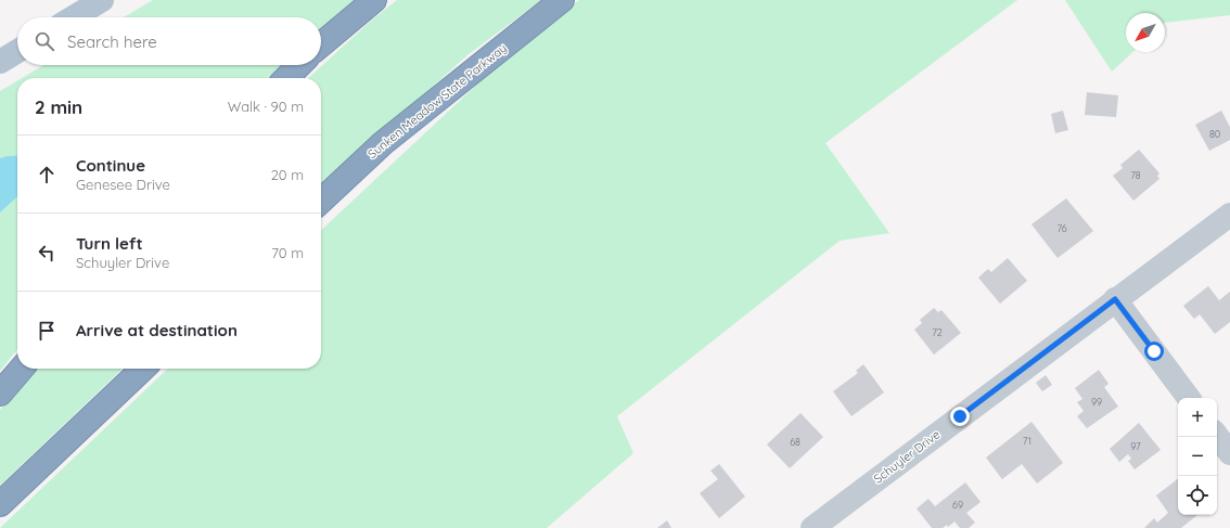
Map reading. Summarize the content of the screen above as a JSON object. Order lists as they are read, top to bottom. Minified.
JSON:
{"streets":{"highway":["Sunken Meadow State Parkway"],"street":["Schuyler Drive"]},"house_numbers":["80","78","76","72","99","71","68","97","69"],"north":"bottom left","page":{"search":"Search here","heading":["2 min","Walk · 90 m"],"list":[["Continue","Genesee Drive","20 m"],["Turn left","Schuyler Drive","70 m"],"Arrive at destination"],"map_buttons":["+","−"]}}
